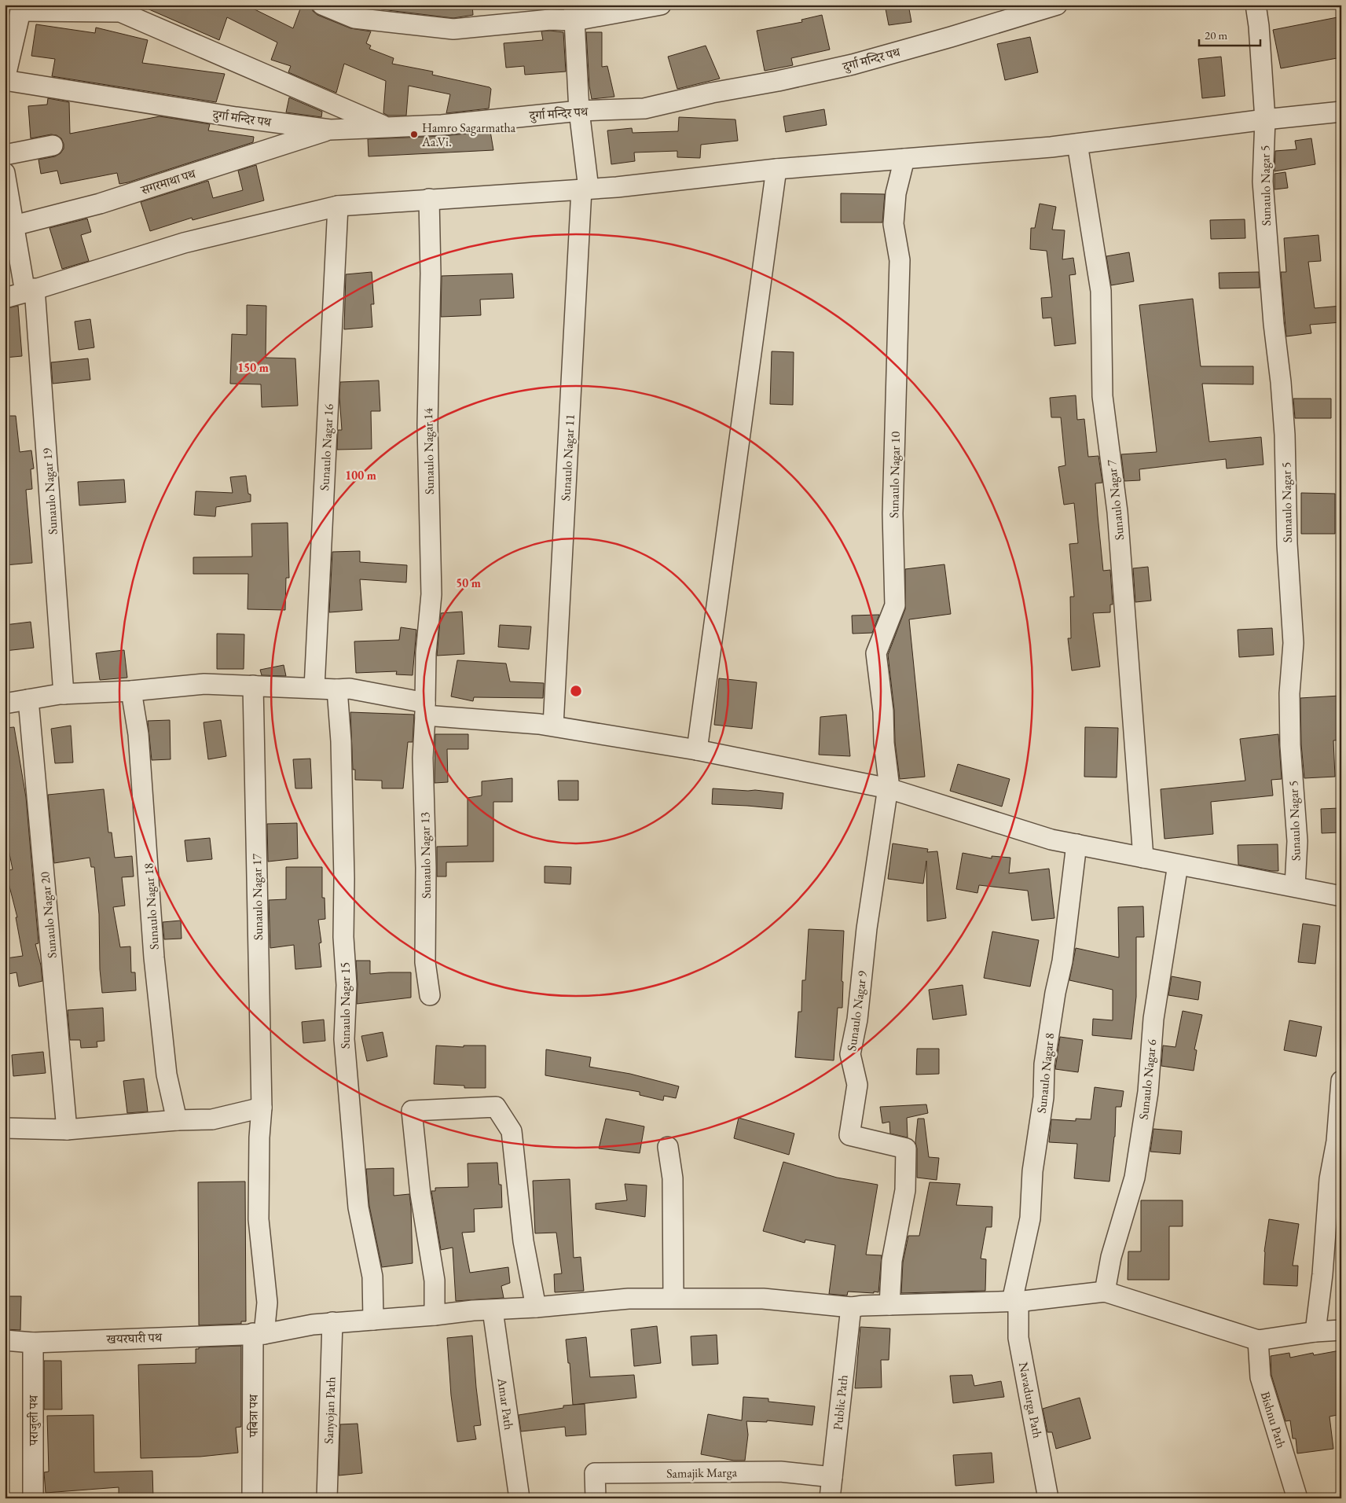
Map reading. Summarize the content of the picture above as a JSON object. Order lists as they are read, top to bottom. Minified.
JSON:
{"streets":{"street":["दुर्गा मन्दिर पथ","सगरमाथा पथ","Sunaulo Nagar 5","Sunaulo Nagar 16","Sunaulo Nagar 14","Sunaulo Nagar 11","Sunaulo Nagar 10","Sunaulo Nagar 19","Sunaulo Nagar 7","Sunaulo Nagar 13","Sunaulo Nagar 17","Sunaulo Nagar 18","Sunaulo Nagar 20","Sunaulo Nagar 15","Sunaulo Nagar 9","Sunaulo Nagar 8","Sunaulo Nagar 6","खयरघारी पथ","Navadurga Path","Public Path","Amar Path","Sanyojan Path","पबित्रा पथ","Bishnu Path","पराजुली पथ","Samajik Marga"]},"crossings":[["दुर्गा मन्दिर पथ","सगरमाथा पथ"],["दुर्गा मन्दिर पथ","Sunaulo Nagar 11"],["सगरमाथा पथ","Sunaulo Nagar 19"],["Sunaulo Nagar 14","Sunaulo Nagar 13"],["Sunaulo Nagar 10","Sunaulo Nagar 9"],["Sunaulo Nagar 17","खयरघारी पथ"],["Sunaulo Nagar 17","पबित्रा पथ"],["Sunaulo Nagar 15","खयरघारी पथ"],["Sunaulo Nagar 9","खयरघारी पथ"],["Sunaulo Nagar 8","खयरघारी पथ"],["Sunaulo Nagar 8","Navadurga Path"],["Sunaulo Nagar 6","खयरघारी पथ"],["खयरघारी पथ","Navadurga Path"],["खयरघारी पथ","Public Path"],["खयरघारी पथ","Amar Path"],["खयरघारी पथ","Sanyojan Path"],["खयरघारी पथ","पबित्रा पथ"],["खयरघारी पथ","पराजुली पथ"],["Public Path","Samajik Marga"]],"places":["Hamro Sagarmatha Aa.Vi."],"scale_bar":"20 m","rings":["150 m","100 m","50 m"]}
